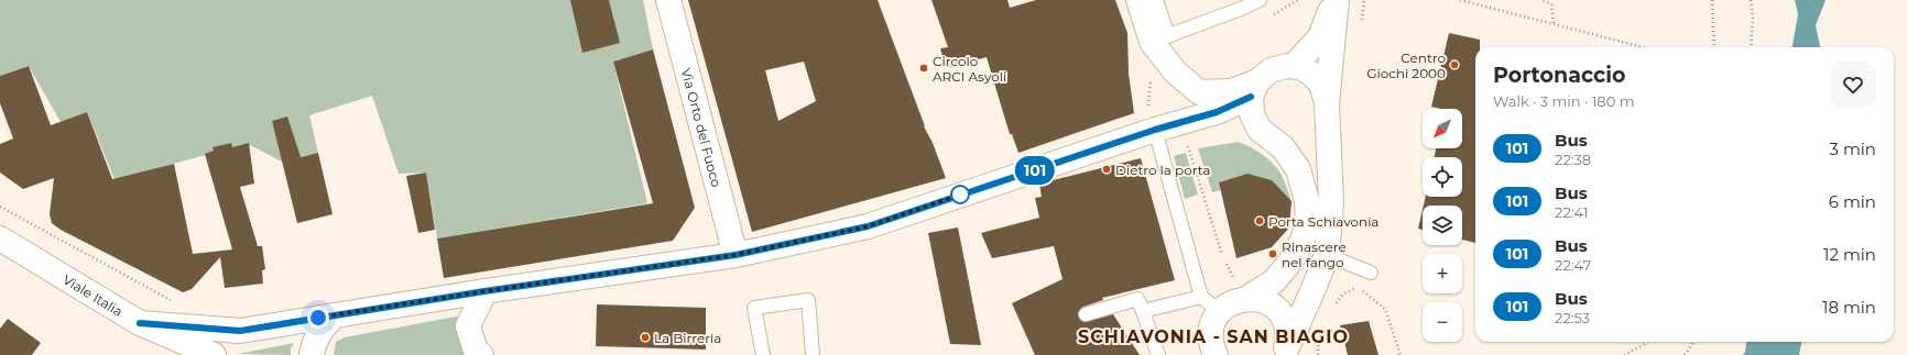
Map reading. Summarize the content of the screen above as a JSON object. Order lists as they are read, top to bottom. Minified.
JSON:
{"streets":{"main road":["Via Orto del Fuoco","Viale Italia"]},"districts":["SCHIAVONIA - SAN BIAGIO"],"places":["Centro Giochi 2000","Circolo ARCI Asyoli","Dietro la porta","Porta Schiavonia","Rinascere nel fango","La Birreria"],"lines":["bus line 101"],"north":"bottom left","page":{"on_map":"101","heading":["Portonaccio","Walk · 3 min · 180 m"],"map_buttons":["+","−"],"list":[{"mark":"101","name":"Bus","note":"22:38","value":"3 min"},{"mark":"101","name":"Bus","note":"22:41","value":"6 min"},{"mark":"101","name":"Bus","note":"22:47","value":"12 min"},{"mark":"101","name":"Bus","note":"22:53","value":"18 min"}]}}
